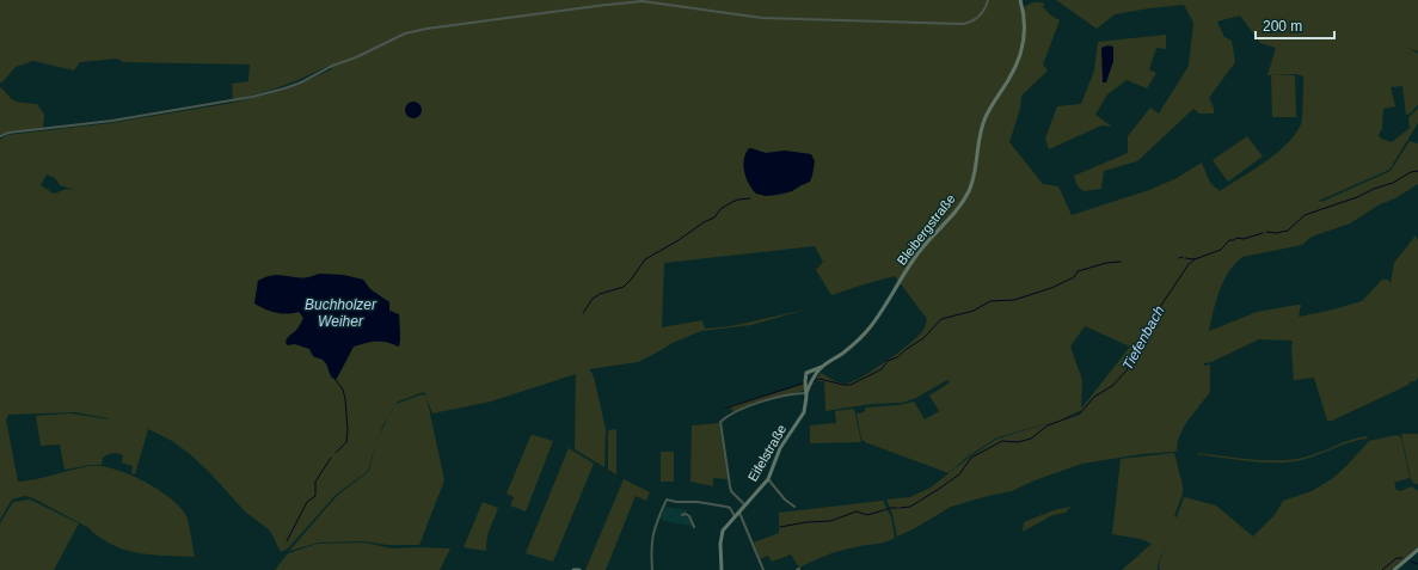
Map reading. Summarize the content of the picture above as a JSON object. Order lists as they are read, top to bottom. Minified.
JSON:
{"streets":{"street":["Bleibergstraße","Eifelstraße"]},"crossings":[["Bleibergstraße","Eifelstraße"]],"water":["Buchholzer Weiher","Tiefenbach"],"scale_bar":"200 m"}
